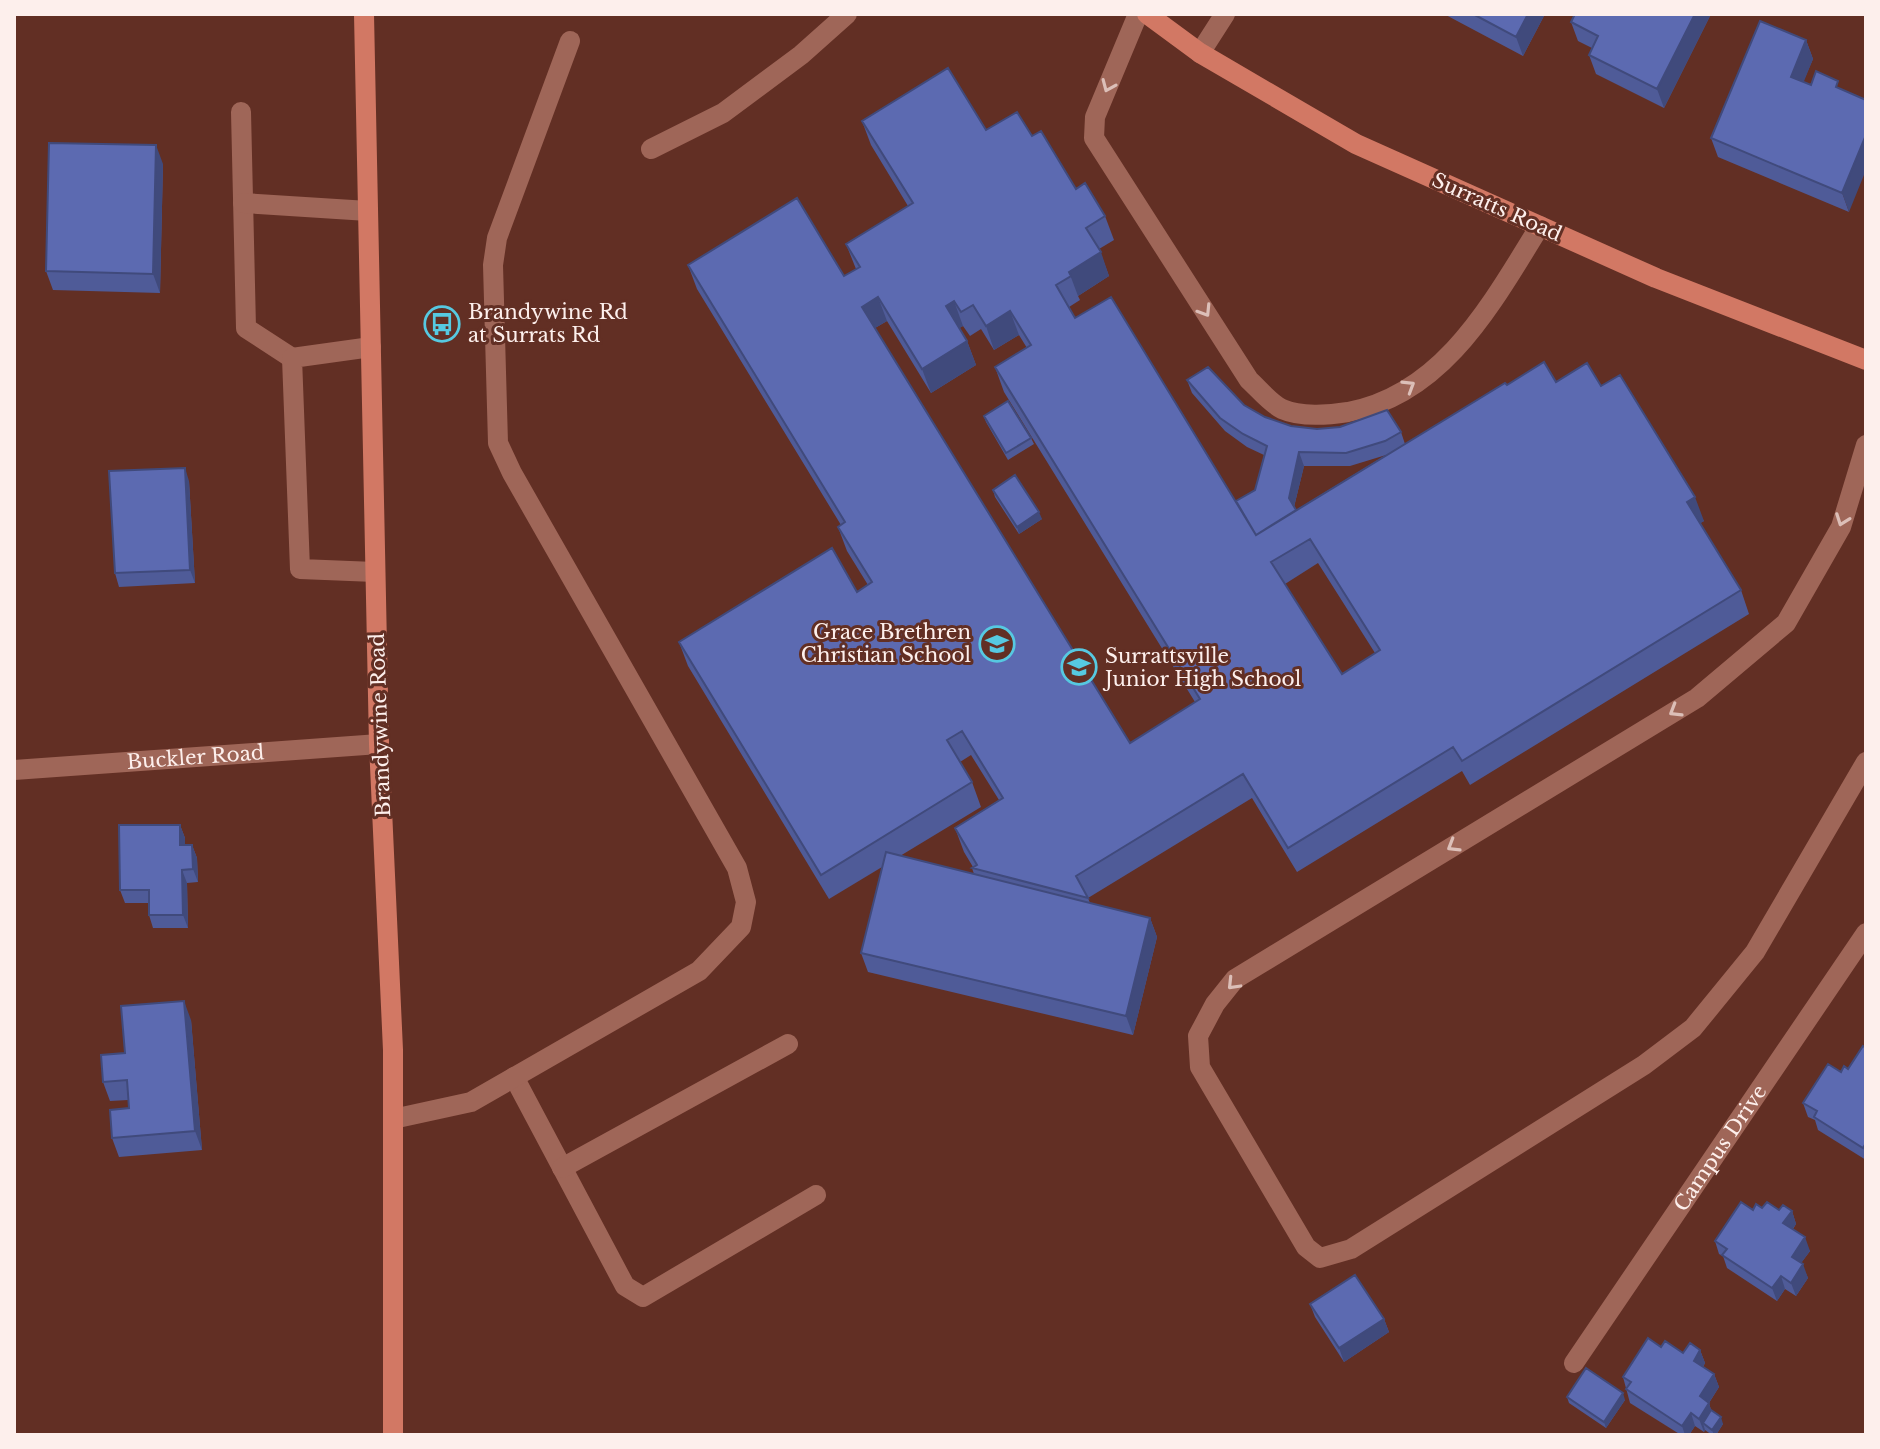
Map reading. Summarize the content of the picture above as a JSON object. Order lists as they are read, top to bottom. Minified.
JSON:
{"streets":{"main road":["Surratts Road","Brandywine Road"],"street":["Buckler Road","Campus Drive"]},"crossings":[["Brandywine Road","Buckler Road"]],"places":{"bus stop":["Brandywine Rd at Surrats Rd"],"school or university":["Grace Brethren Christian School","Surrattsville Junior High School"]}}
